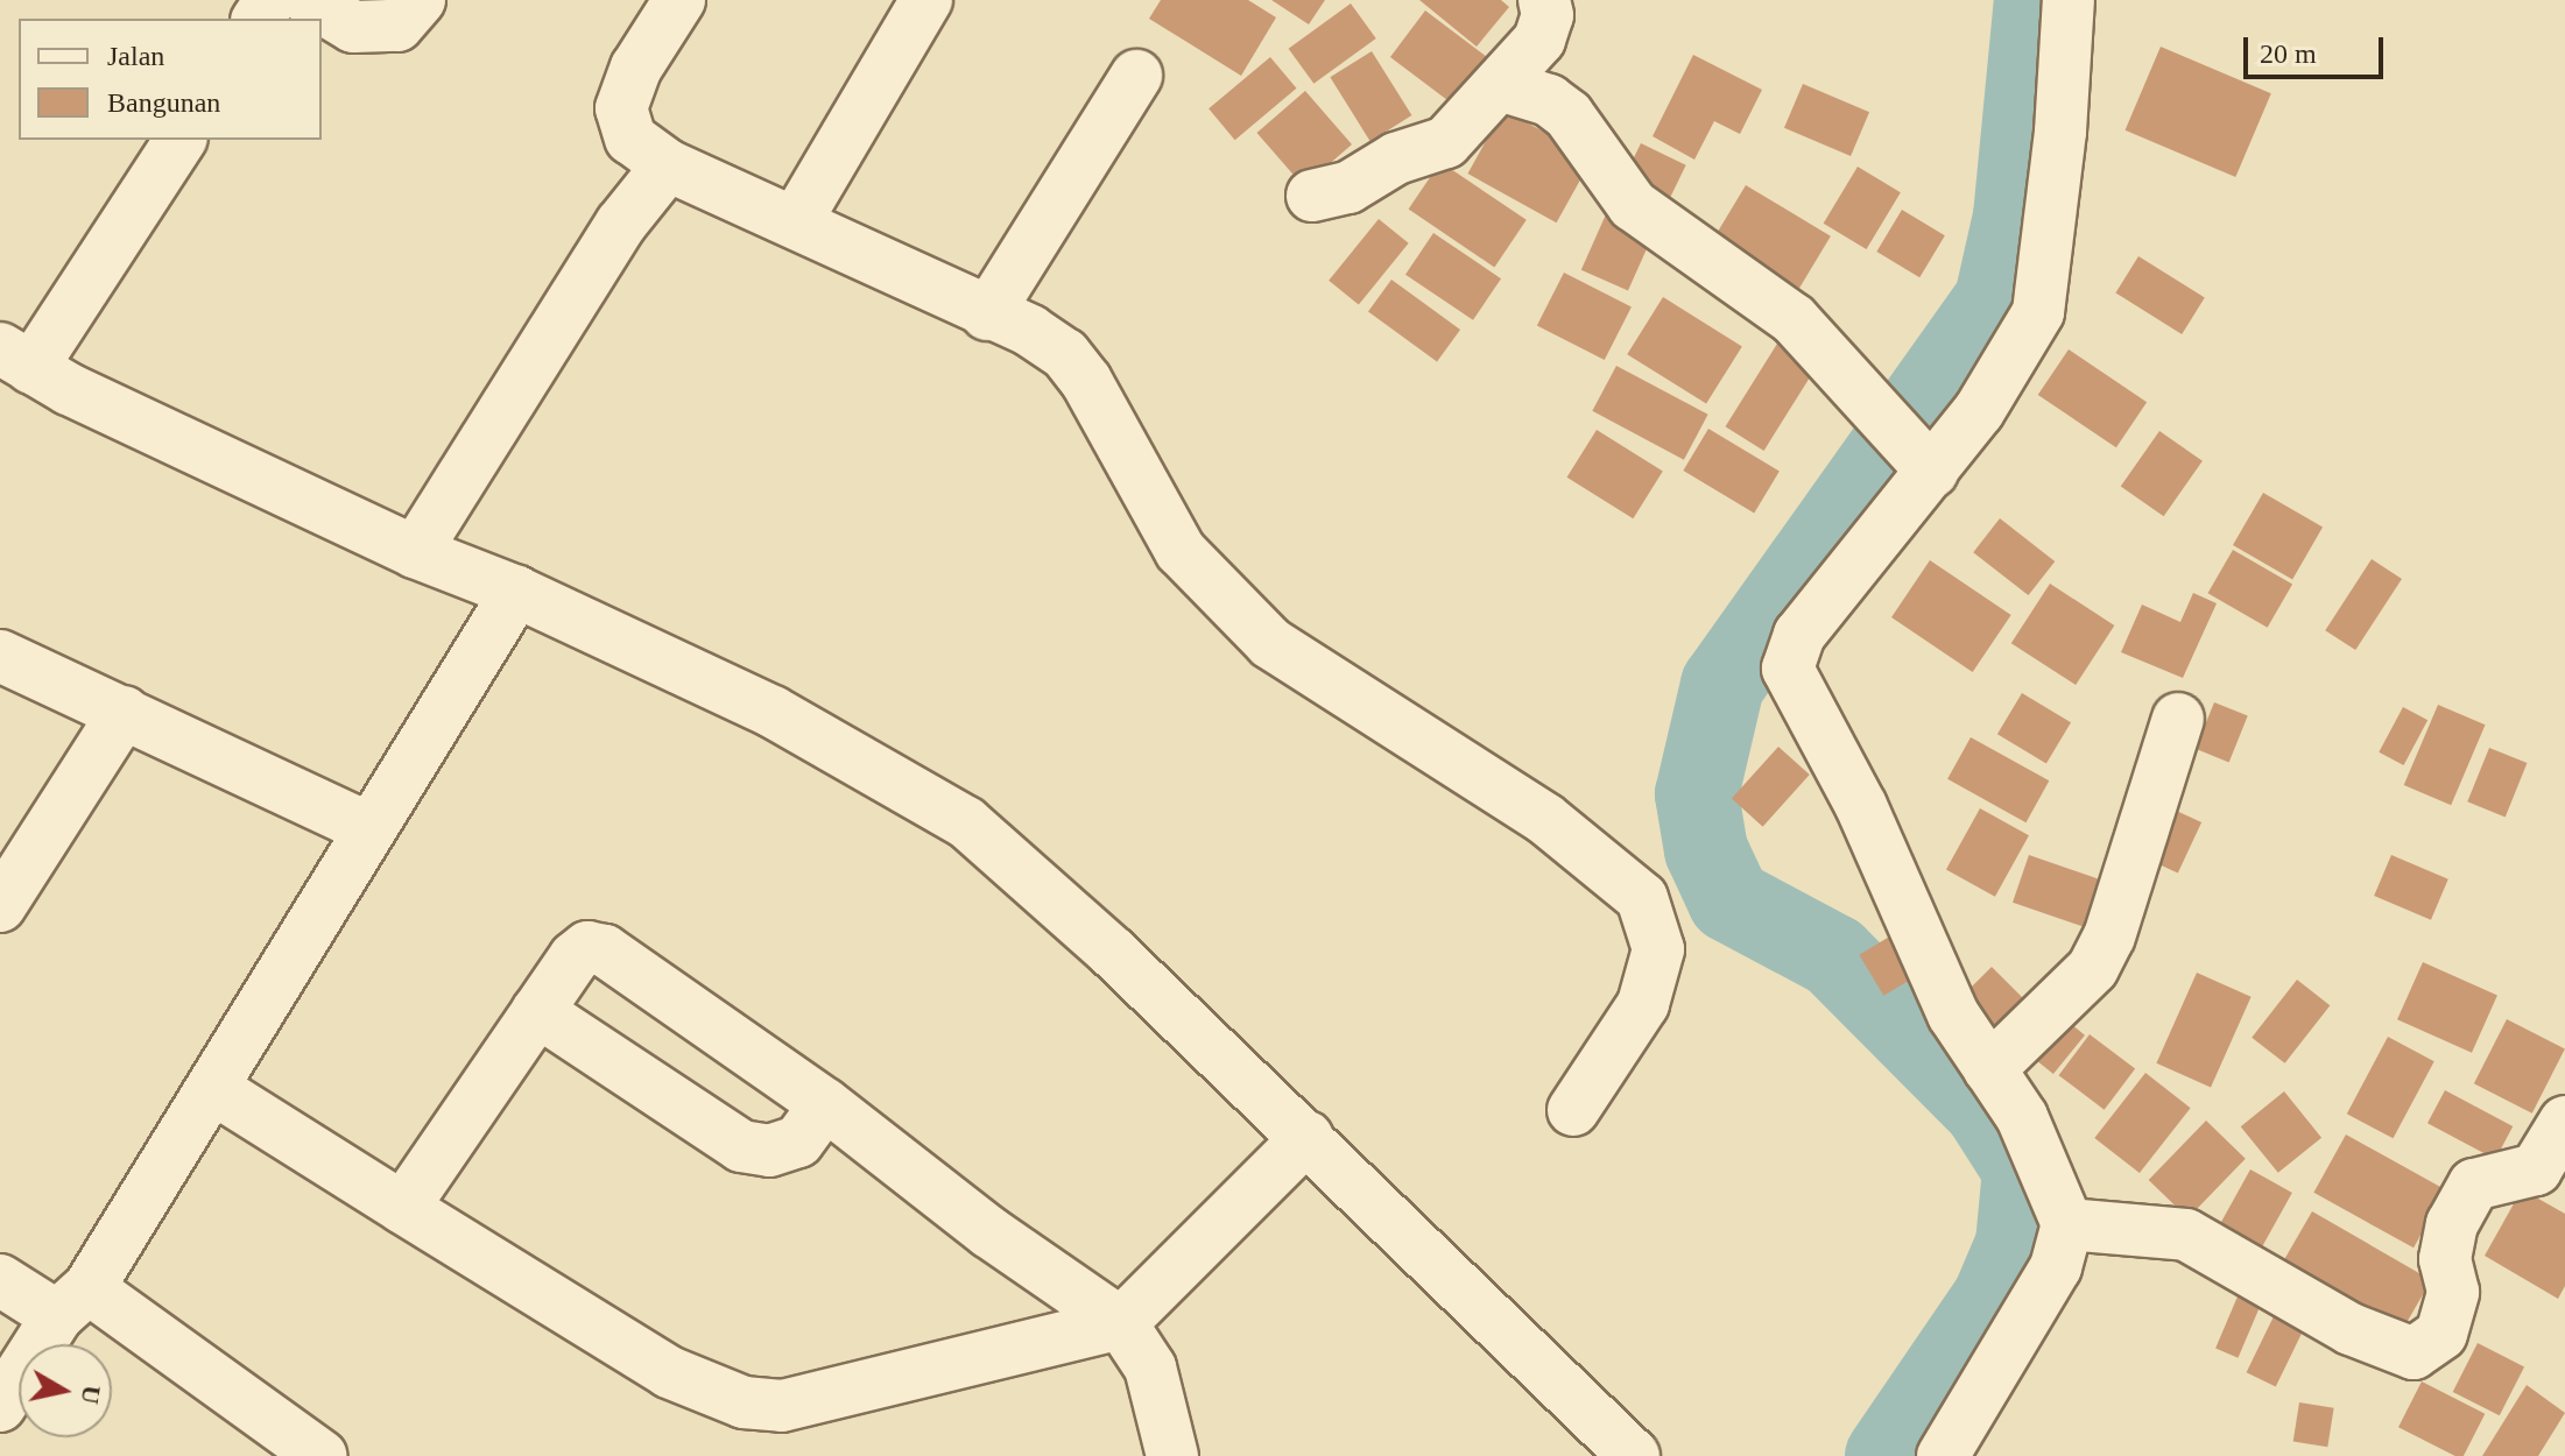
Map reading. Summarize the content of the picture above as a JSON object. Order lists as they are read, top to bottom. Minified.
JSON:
{"legend":["Jalan","Bangunan"],"scale_bar":"20 m","north":"right"}
